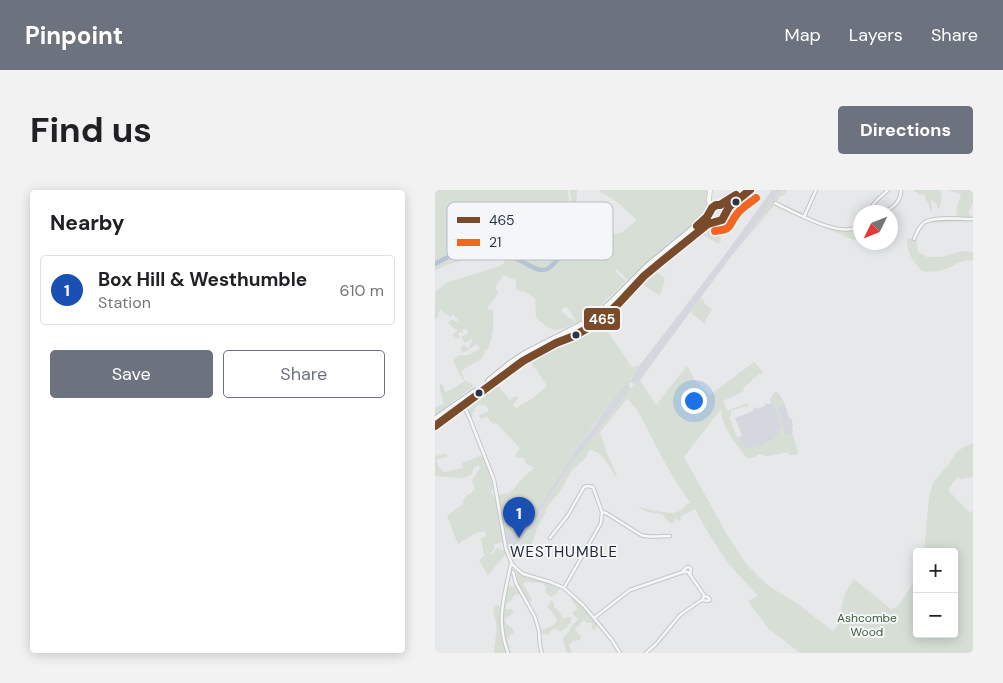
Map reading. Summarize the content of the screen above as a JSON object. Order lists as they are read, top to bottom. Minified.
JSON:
{"districts":["WESTHUMBLE"],"parks":["Ashcombe Wood"],"lines":["transit line 465","transit line 21"],"legend":["465","21"],"north":"bottom left","page":{"header":"Pinpoint","nav":["Map","Layers","Share"],"buttons":["Directions",["Save","Share"]],"title":"Find us","heading":"Nearby","list":[{"mark":"1","name":"Box Hill & Westhumble","note":"Station","value":"610 m"}],"pins":"1","map_buttons":["+","−"]}}
